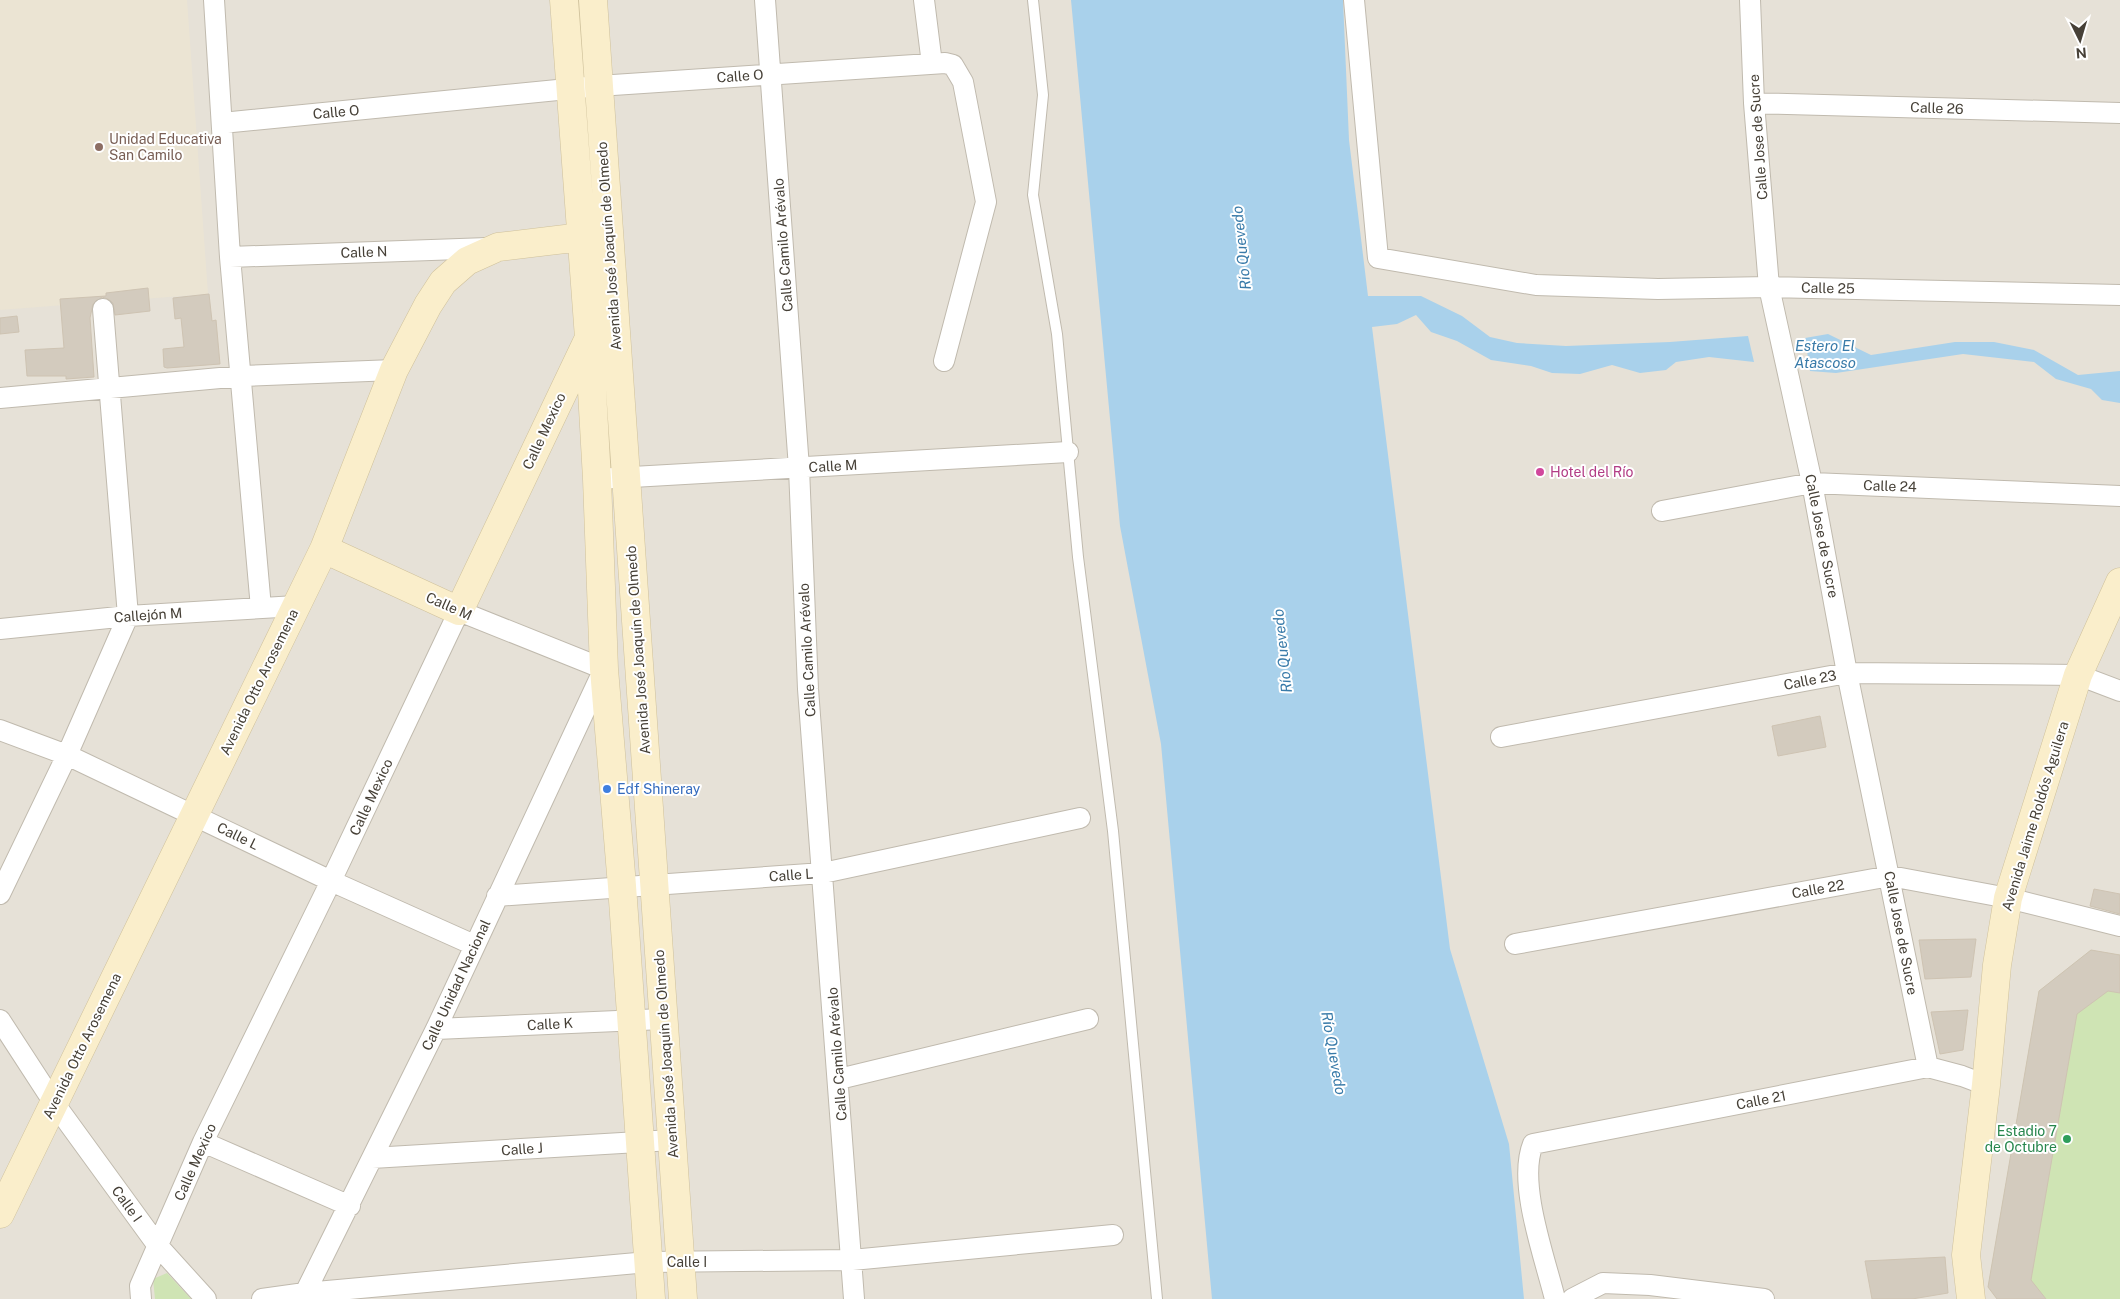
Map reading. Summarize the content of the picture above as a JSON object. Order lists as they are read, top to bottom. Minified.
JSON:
{"streets":{"main road":["Avenida José Joaquín de Olmedo","Calle Mexico","Calle M","Avenida Otto Arosemena","Avenida Jaime Roldós Aguilera"],"street":["Calle O","Calle 26","Calle Jose de Sucre","Calle Camilo Arévalo","Calle N","Calle 25","Calle 24","Callejón M","Calle 23","Calle L","Calle 22","Calle Unidad Nacional","Calle K","Calle 21","Calle J","Calle I"]},"crossings":[["Calle O","Calle Camilo Arévalo"],["Calle O","Avenida José Joaquín de Olmedo"],["Calle 26","Calle Jose de Sucre"],["Calle Jose de Sucre","Calle 25"],["Calle Jose de Sucre","Calle 24"],["Calle Jose de Sucre","Calle 23"],["Calle Jose de Sucre","Calle 22"],["Calle Jose de Sucre","Calle 21"],["Calle Camilo Arévalo","Calle M"],["Calle Camilo Arévalo","Calle L"],["Calle Camilo Arévalo","Calle I"],["Avenida José Joaquín de Olmedo","Calle Mexico"],["Avenida José Joaquín de Olmedo","Calle M"],["Avenida José Joaquín de Olmedo","Avenida Otto Arosemena"],["Avenida José Joaquín de Olmedo","Calle L"],["Avenida José Joaquín de Olmedo","Calle Unidad Nacional"],["Avenida José Joaquín de Olmedo","Calle K"],["Avenida José Joaquín de Olmedo","Calle J"],["Avenida José Joaquín de Olmedo","Calle I"],["Calle N","Avenida Otto Arosemena"],["Calle Mexico","Calle M"],["Calle Mexico","Calle L"],["Calle Mexico","Calle I"],["Calle M","Avenida Otto Arosemena"],["Calle M","Calle Unidad Nacional"],["Callejón M","Avenida Otto Arosemena"],["Calle 23","Avenida Jaime Roldós Aguilera"],["Avenida Otto Arosemena","Calle L"],["Avenida Otto Arosemena","Calle I"],["Avenida Jaime Roldós Aguilera","Calle 22"],["Avenida Jaime Roldós Aguilera","Calle 21"],["Calle L","Calle Unidad Nacional"],["Calle Unidad Nacional","Calle K"],["Calle Unidad Nacional","Calle J"],["Calle Unidad Nacional","Calle I"]],"water":["Río Quevedo","Estero El Atascoso"],"places":["Unidad Educativa San Camilo","Hotel del Río","Edf Shineray","Estadio 7 de Octubre"],"north":"bottom"}
